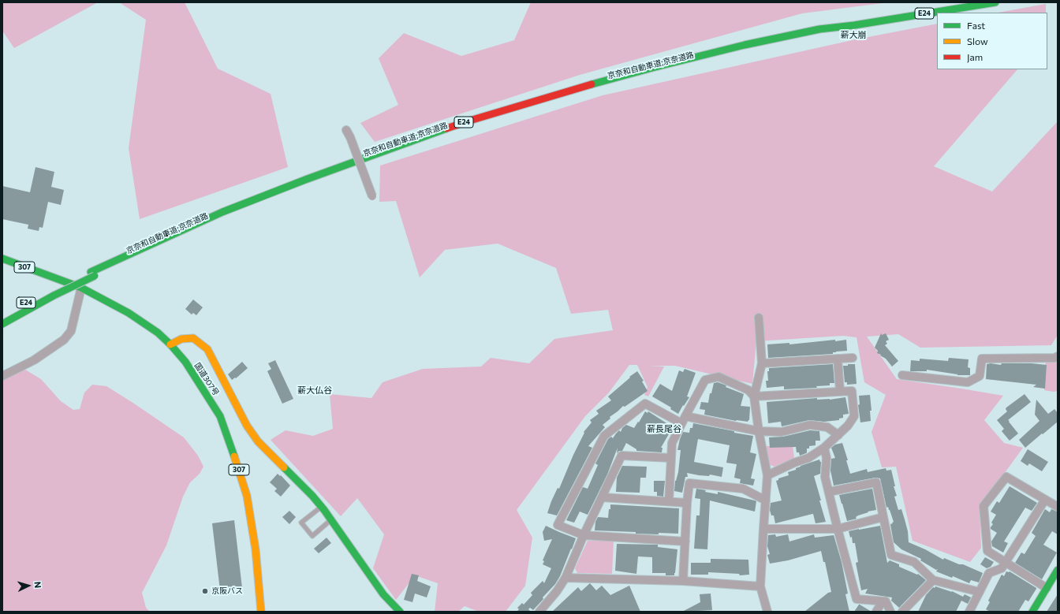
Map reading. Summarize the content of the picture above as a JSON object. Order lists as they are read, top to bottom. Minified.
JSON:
{"streets":{"main road":["E24","京奈和自動車道;京奈道路","307","国道307号"]},"districts":["薪大崩","薪大仏谷","薪長尾谷"],"places":["京阪バス"],"legend":["Fast","Slow","Jam"],"north":"right"}
